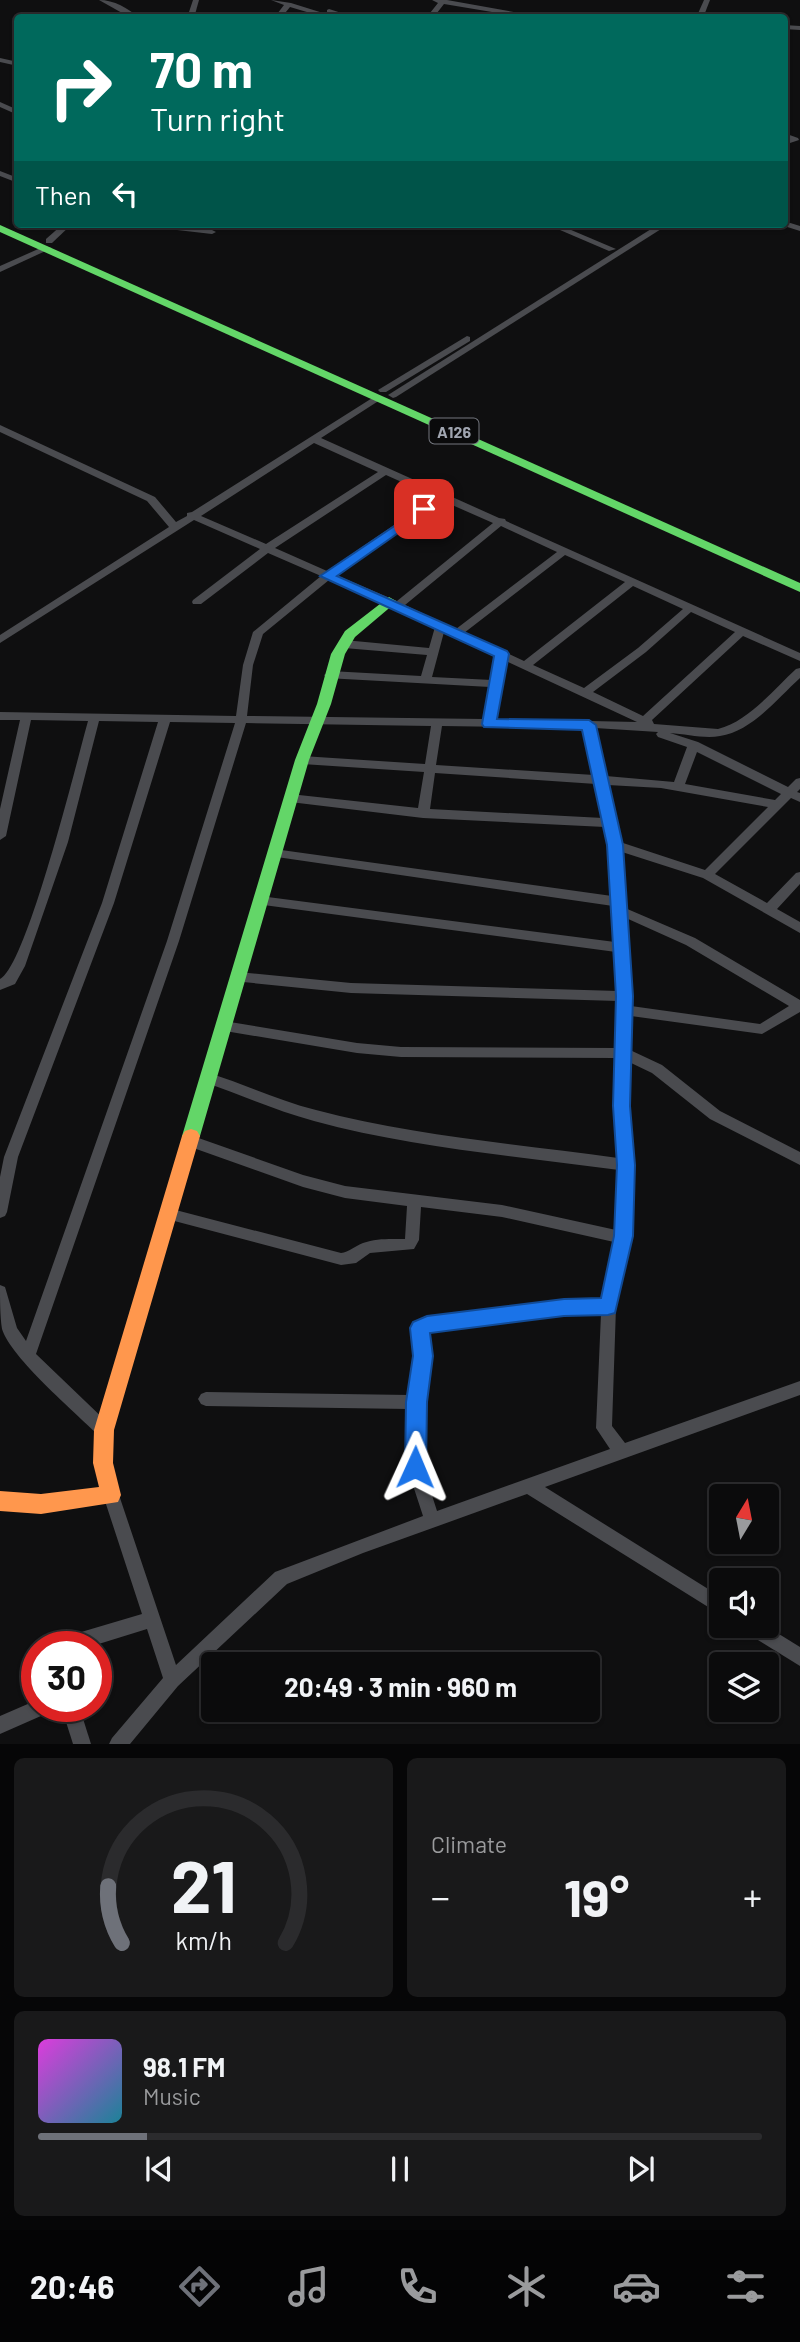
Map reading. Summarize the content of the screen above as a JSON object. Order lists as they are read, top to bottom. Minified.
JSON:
{"streets":{"main road":["A126"]},"north":"top","page":{"turn":["70 m","Turn right"],"then":"Then","limit":"30","trip":"20:49 · 3 min · 960 m","tile":"Climate","heat":["−","19°","+"],"song":["98.1 FM","Music"],"tabs":"20:46","gauge":["21","km/h"]}}
